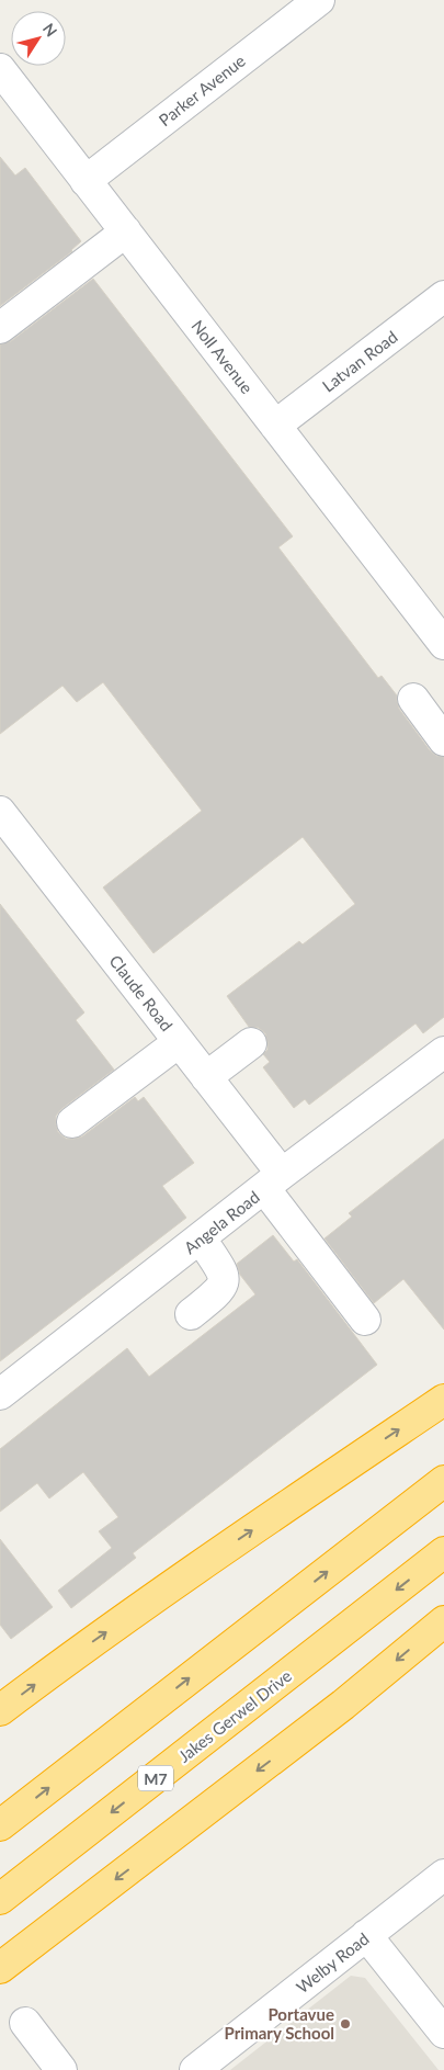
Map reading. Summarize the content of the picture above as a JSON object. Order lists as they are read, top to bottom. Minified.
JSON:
{"streets":{"highway":["Jakes Gerwel Drive","M7"],"street":["Parker Avenue","Noll Avenue","Latvan Road","Claude Road","Angela Road","Welby Road"]},"crossings":[["Parker Avenue","Noll Avenue"],["Noll Avenue","Latvan Road"],["Claude Road","Angela Road"]],"places":["Portavue Primary School"],"north":"top right"}
